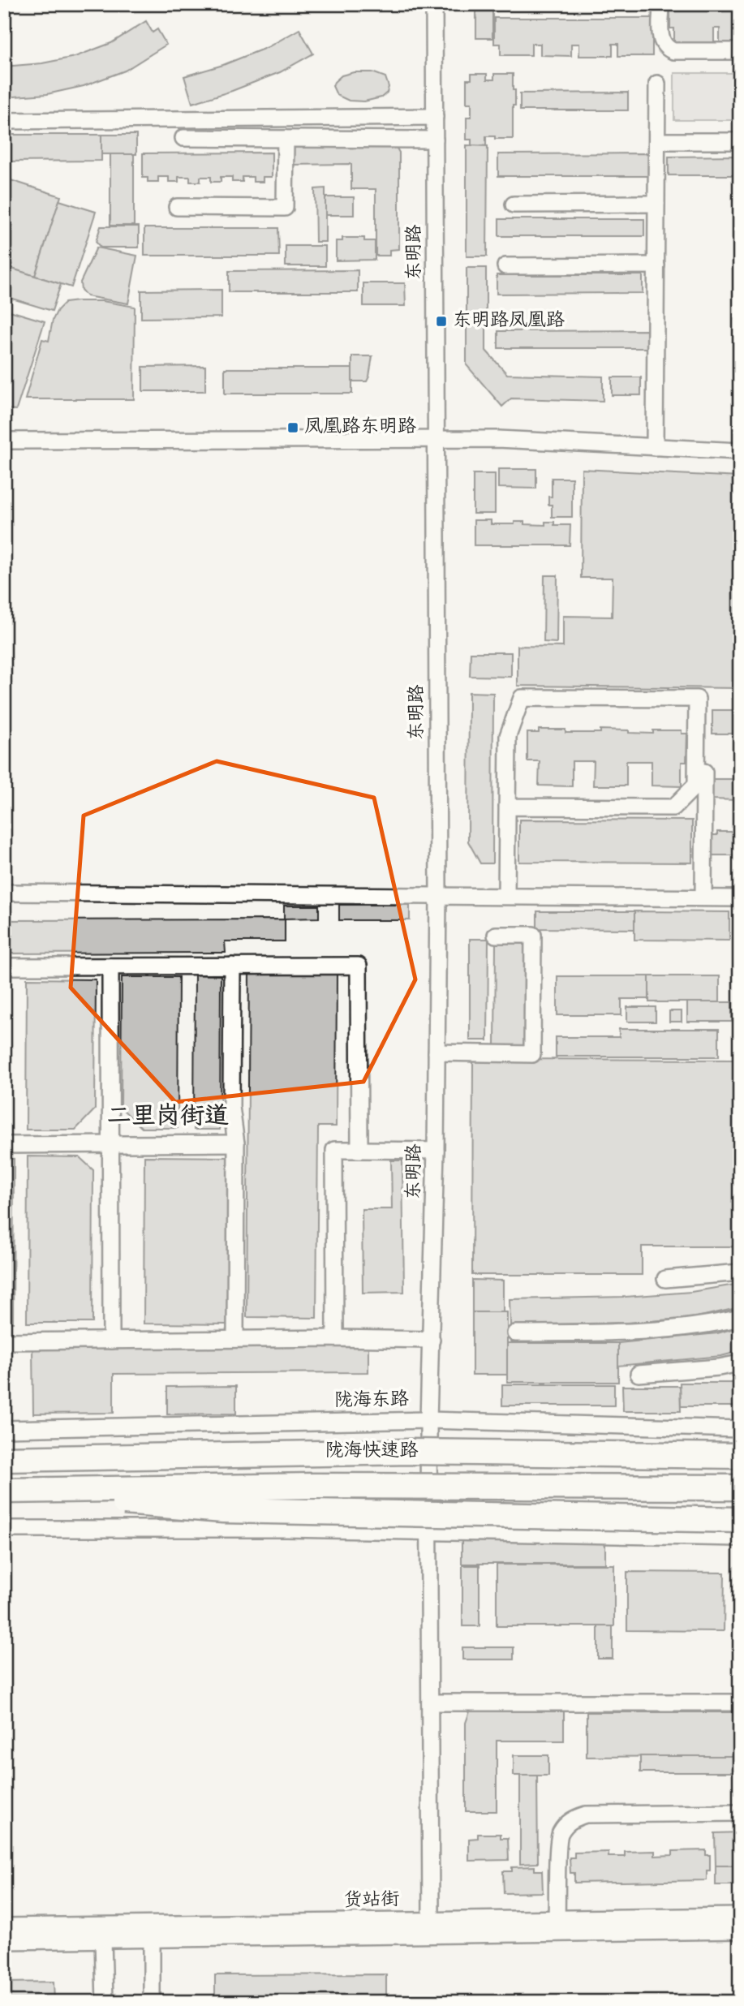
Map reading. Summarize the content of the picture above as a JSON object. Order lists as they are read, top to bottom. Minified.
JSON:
{"streets":{"highway":["陇海快速路"],"street":["东明路","陇海东路","货站街"]},"crossings":[["东明路","陇海东路"],["东明路","货站街"]],"districts":["二里岗街道"],"places":{"transit":["东明路凤凰路","凤凰路东明路"]}}
